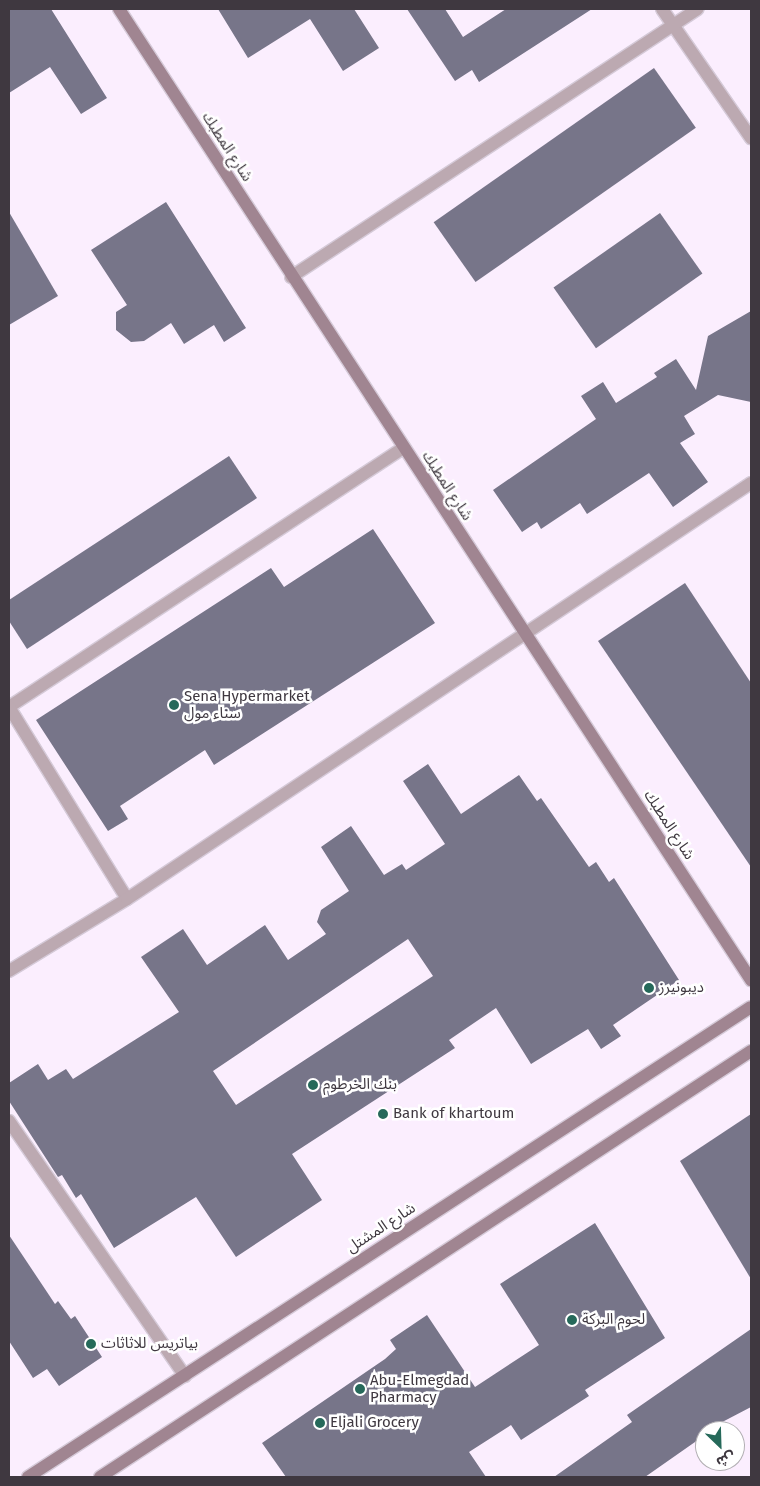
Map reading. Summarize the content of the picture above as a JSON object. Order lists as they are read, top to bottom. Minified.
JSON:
{"streets":{"main road":["شارع المطبك","شارع المشتل"]},"places":["Sena Hypermarket سناء مول","ديبونيرز","بنك الخرطوم","Bank of khartoum","لحوم البركة","بياتريس للاثاثات","Abu-Elmegdad Pharmacy","Eljali Grocery"],"north":"bottom right"}
